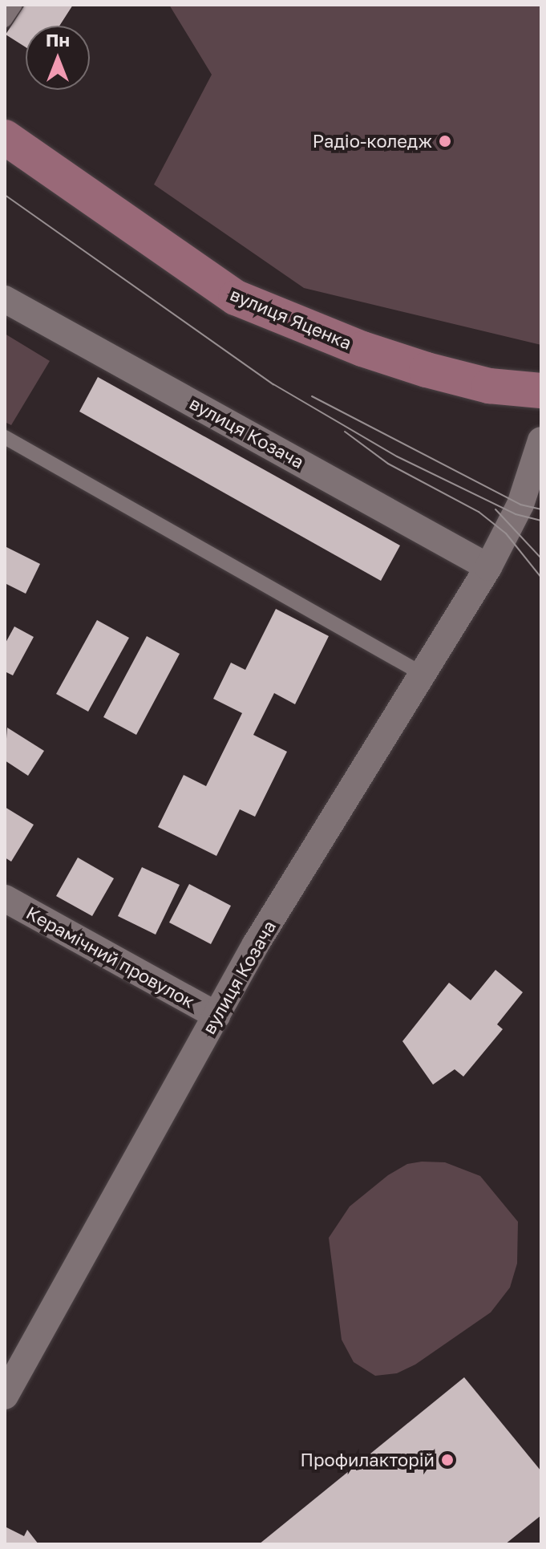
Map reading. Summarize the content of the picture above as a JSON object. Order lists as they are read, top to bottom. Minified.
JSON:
{"streets":{"main road":["вулиця Яценка"],"street":["вулиця Козача","Керамічний провулок"]},"crossings":[["вулиця Козача","Керамічний провулок"]],"places":["Радіо-коледж","Профилакторій"],"north":"top"}
